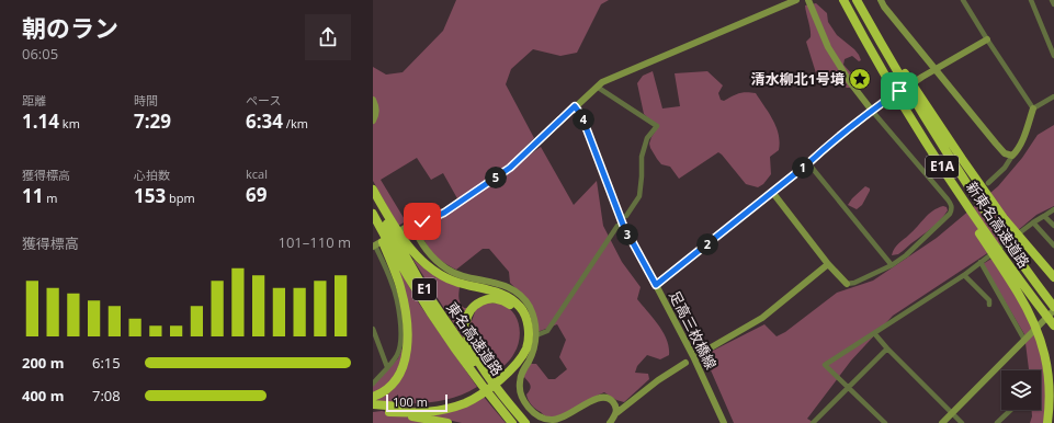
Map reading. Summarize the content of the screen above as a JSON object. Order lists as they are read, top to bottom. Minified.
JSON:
{"streets":{"highway":["E1A","新東名高速道路","E1","東名高速道路"],"street":["足高三枚橋線"]},"places":{"place":["清水柳北1号墳"]},"scale_bar":"100 m","page":{"heading":["朝のラン","06:05"],"stats":[["距離","1.14 km"],["時間","7:29"],["ペース","6:34 /km"],["獲得標高","11 m"],["心拍数","153 bpm"],["kcal","69"]],"pins":["4","1","5","3","2"],"chart":["獲得標高","101–110 m"],"list":[{"name":"200 m","note":"6:15"},{"name":"400 m","note":"7:08"}],"scale":"100 m"}}
